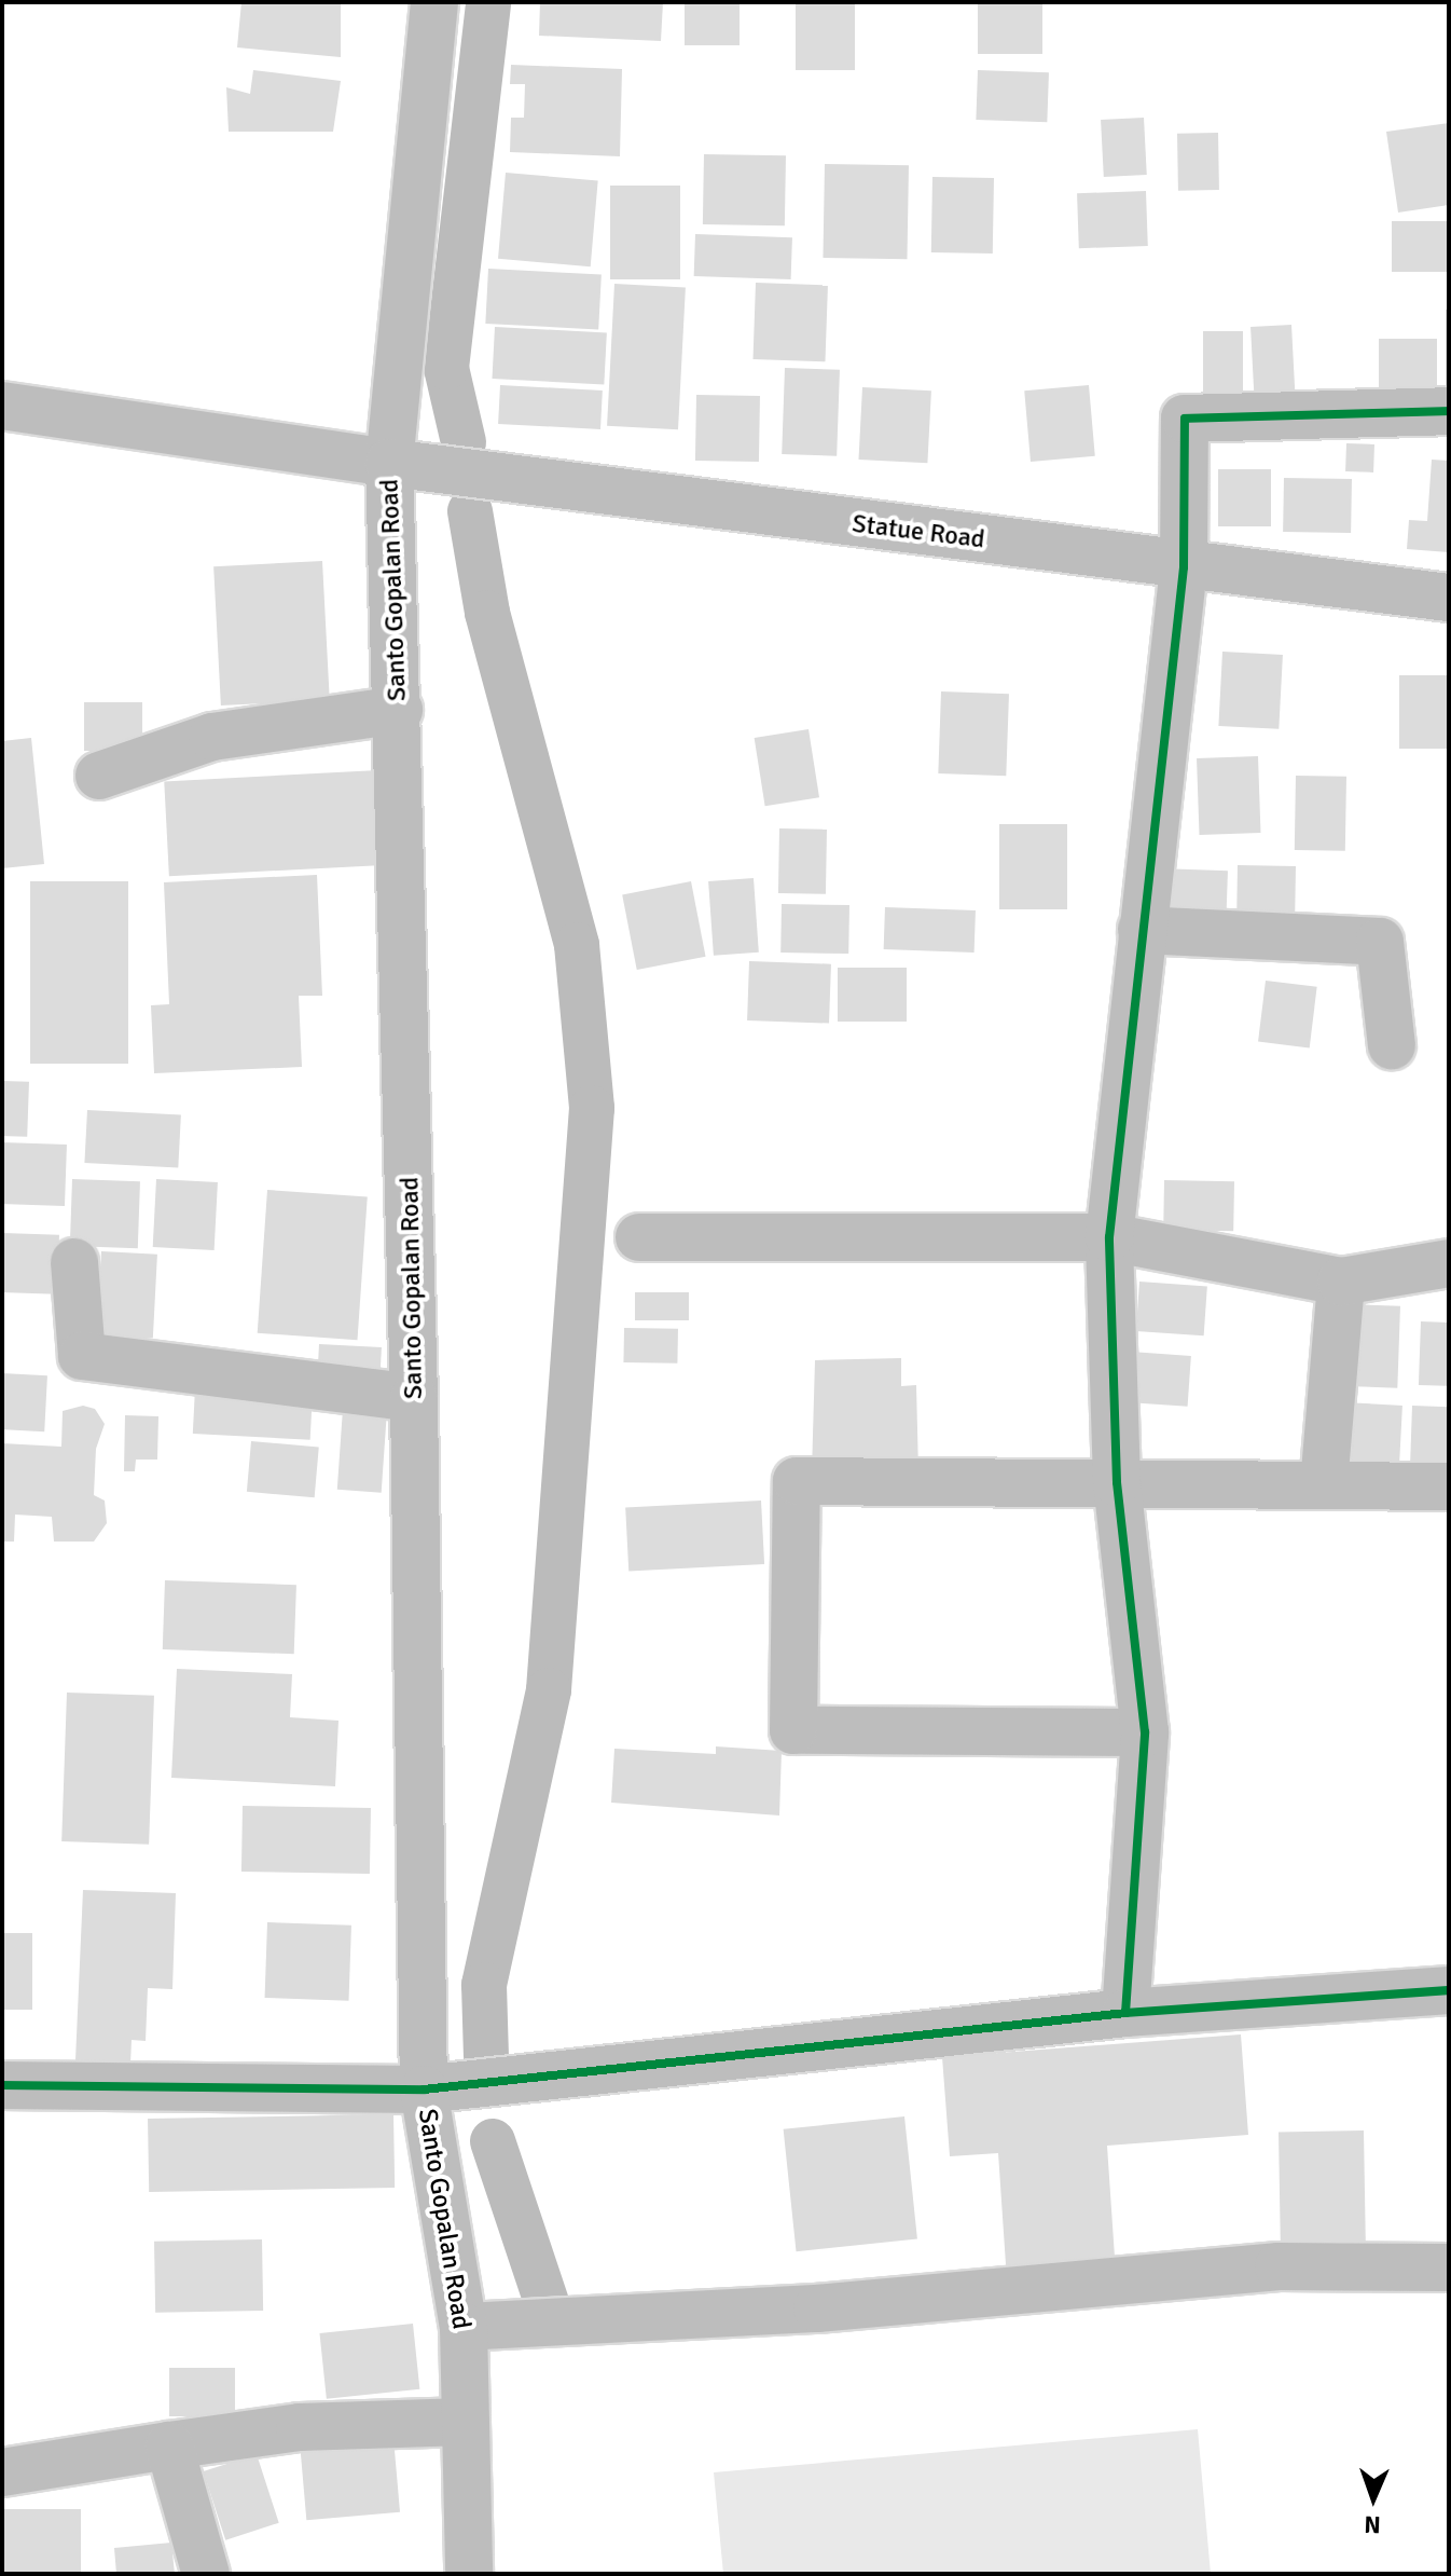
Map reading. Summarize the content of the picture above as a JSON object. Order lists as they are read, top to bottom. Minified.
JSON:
{"streets":{"street":["Statue Road","Santo Gopalan Road"]},"crossings":[["Statue Road","Santo Gopalan Road"]],"north":"bottom"}
